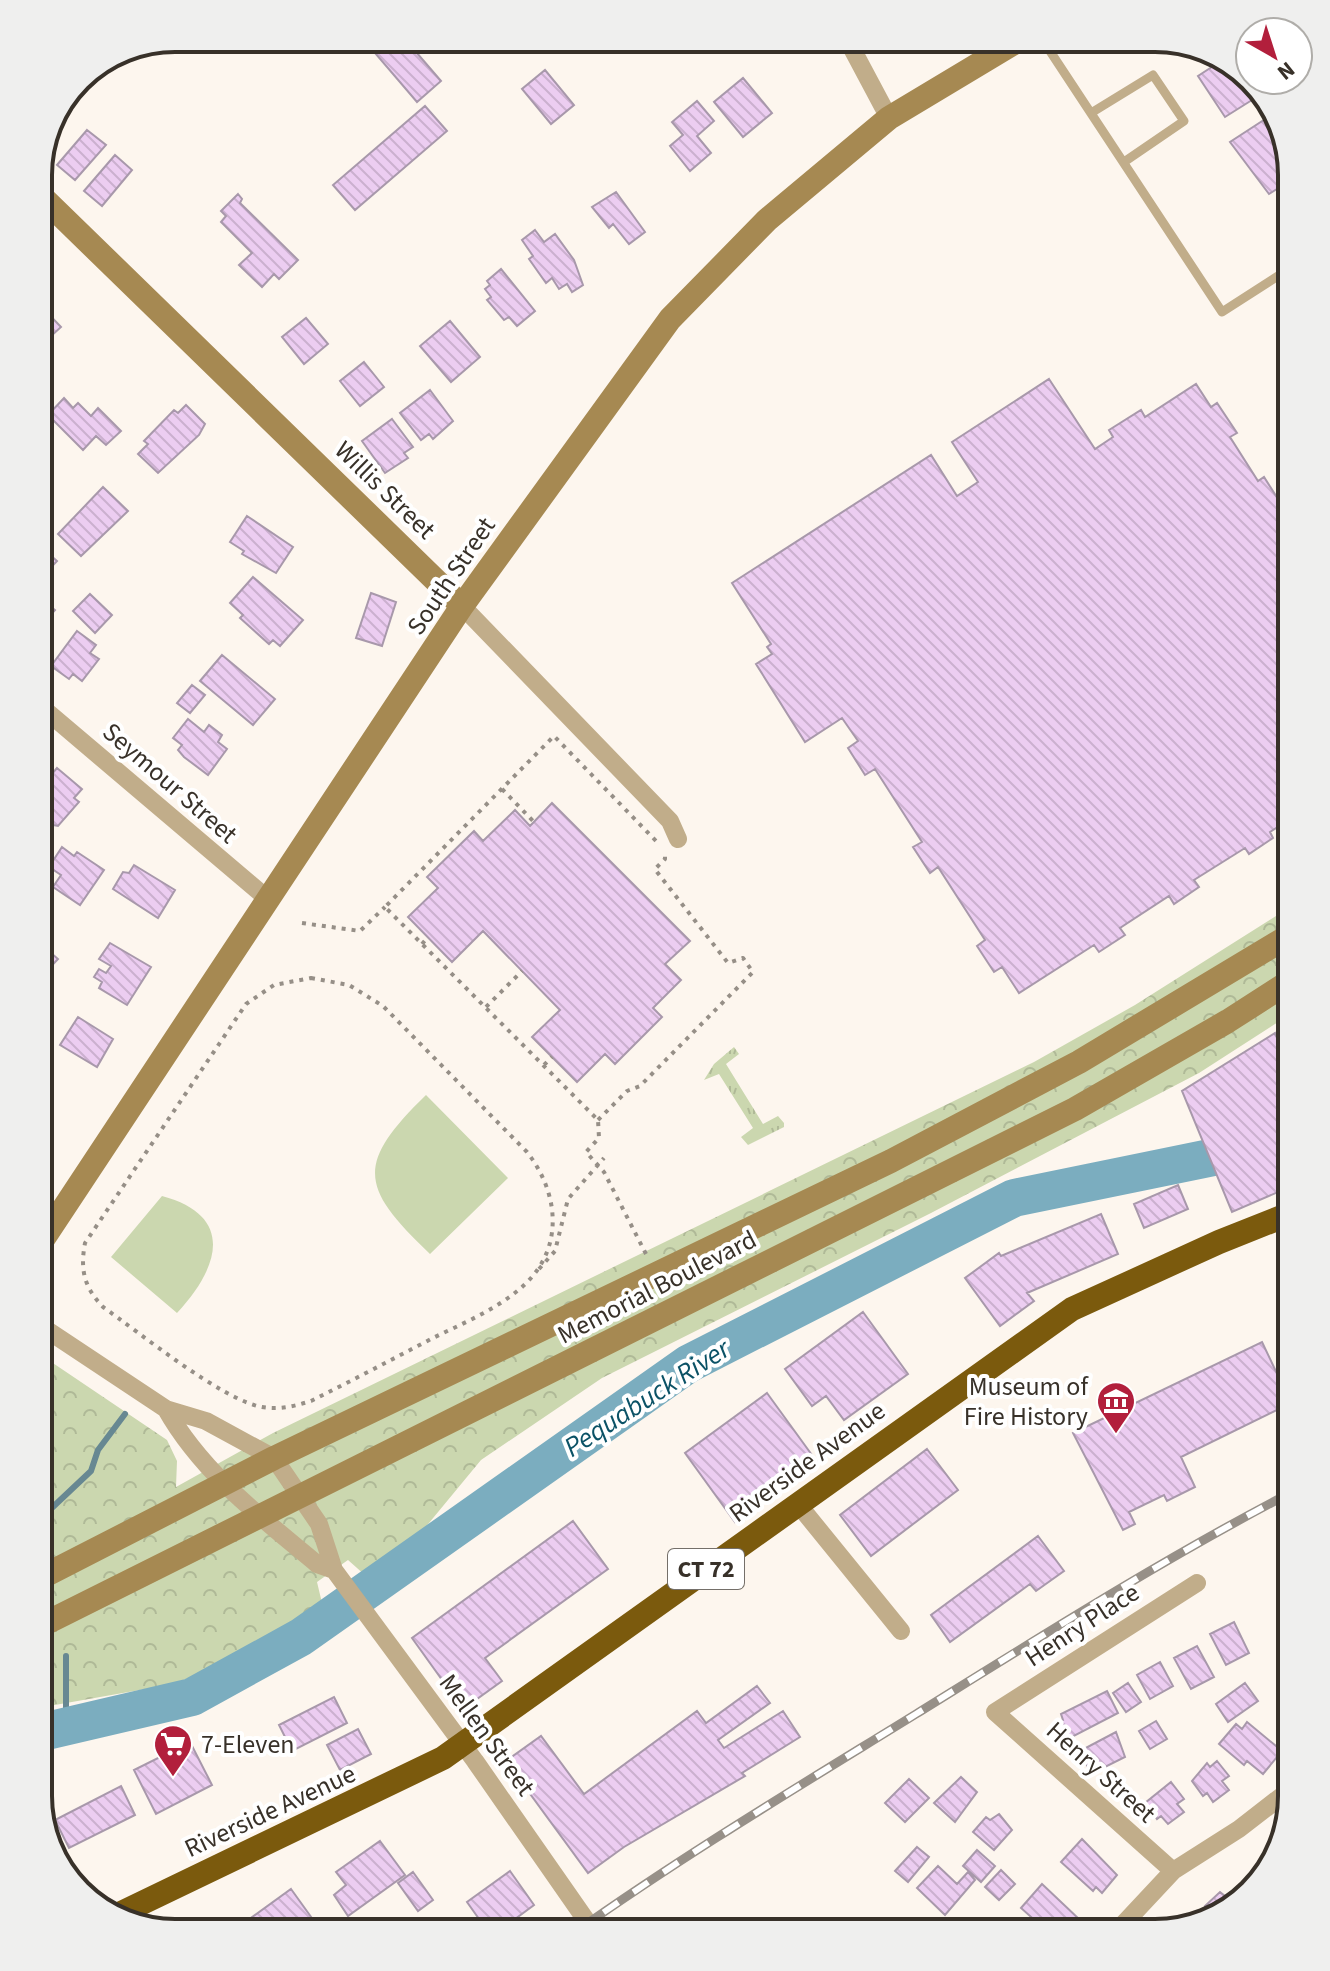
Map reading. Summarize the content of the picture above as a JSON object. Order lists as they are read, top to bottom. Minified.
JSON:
{"streets":{"highway":["Riverside Avenue","CT 72"],"main road":["Willis Street","South Street","Memorial Boulevard"],"street":["Seymour Street","Henry Place","Mellen Street","Henry Street"]},"crossings":[["Willis Street","South Street"],["South Street","Seymour Street"],["Memorial Boulevard","Mellen Street"],["Riverside Avenue","Mellen Street"],["Henry Place","Henry Street"]],"water":["Pequabuck River"],"places":{"museum":["Museum of Fire History"],"supermarket":["7-Eleven"]},"north":"bottom right"}
